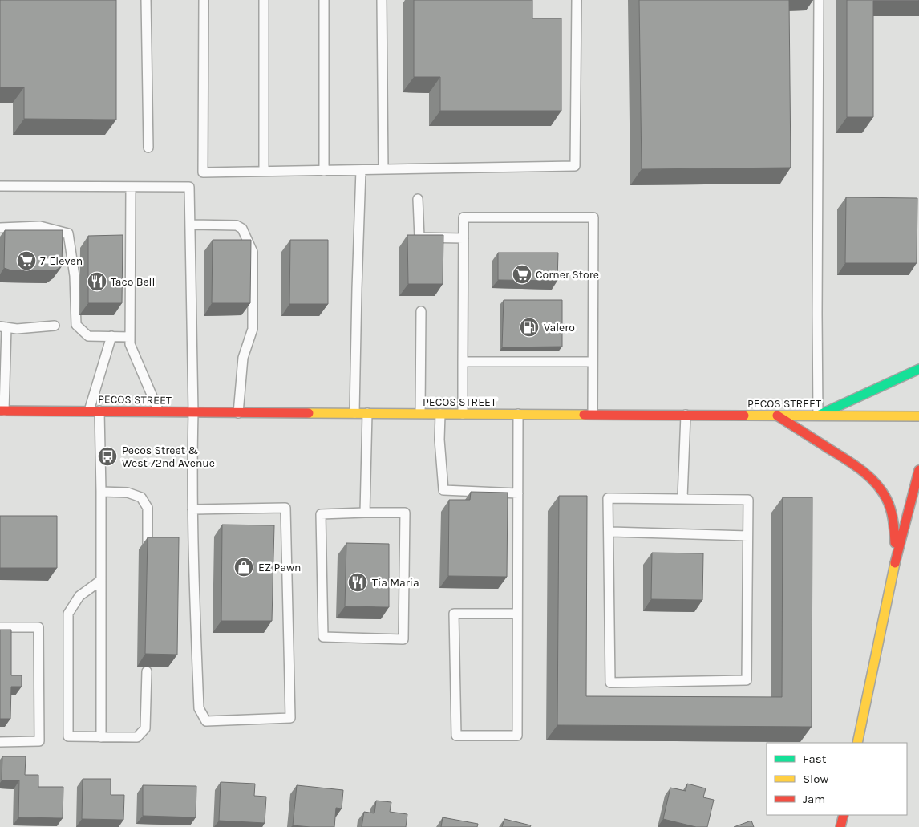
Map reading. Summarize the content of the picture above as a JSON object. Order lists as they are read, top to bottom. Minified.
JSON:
{"streets":{"main road":["PECOS STREET"]},"places":{"supermarket":["7-Eleven","Corner Store"],"restaurant":["Taco Bell","Tia Maria"],"fuel station":["Valero"],"bus stop":["Pecos Street & West 72nd Avenue"],"shop":["EZ Pawn"]},"legend":["Fast","Slow","Jam"]}
